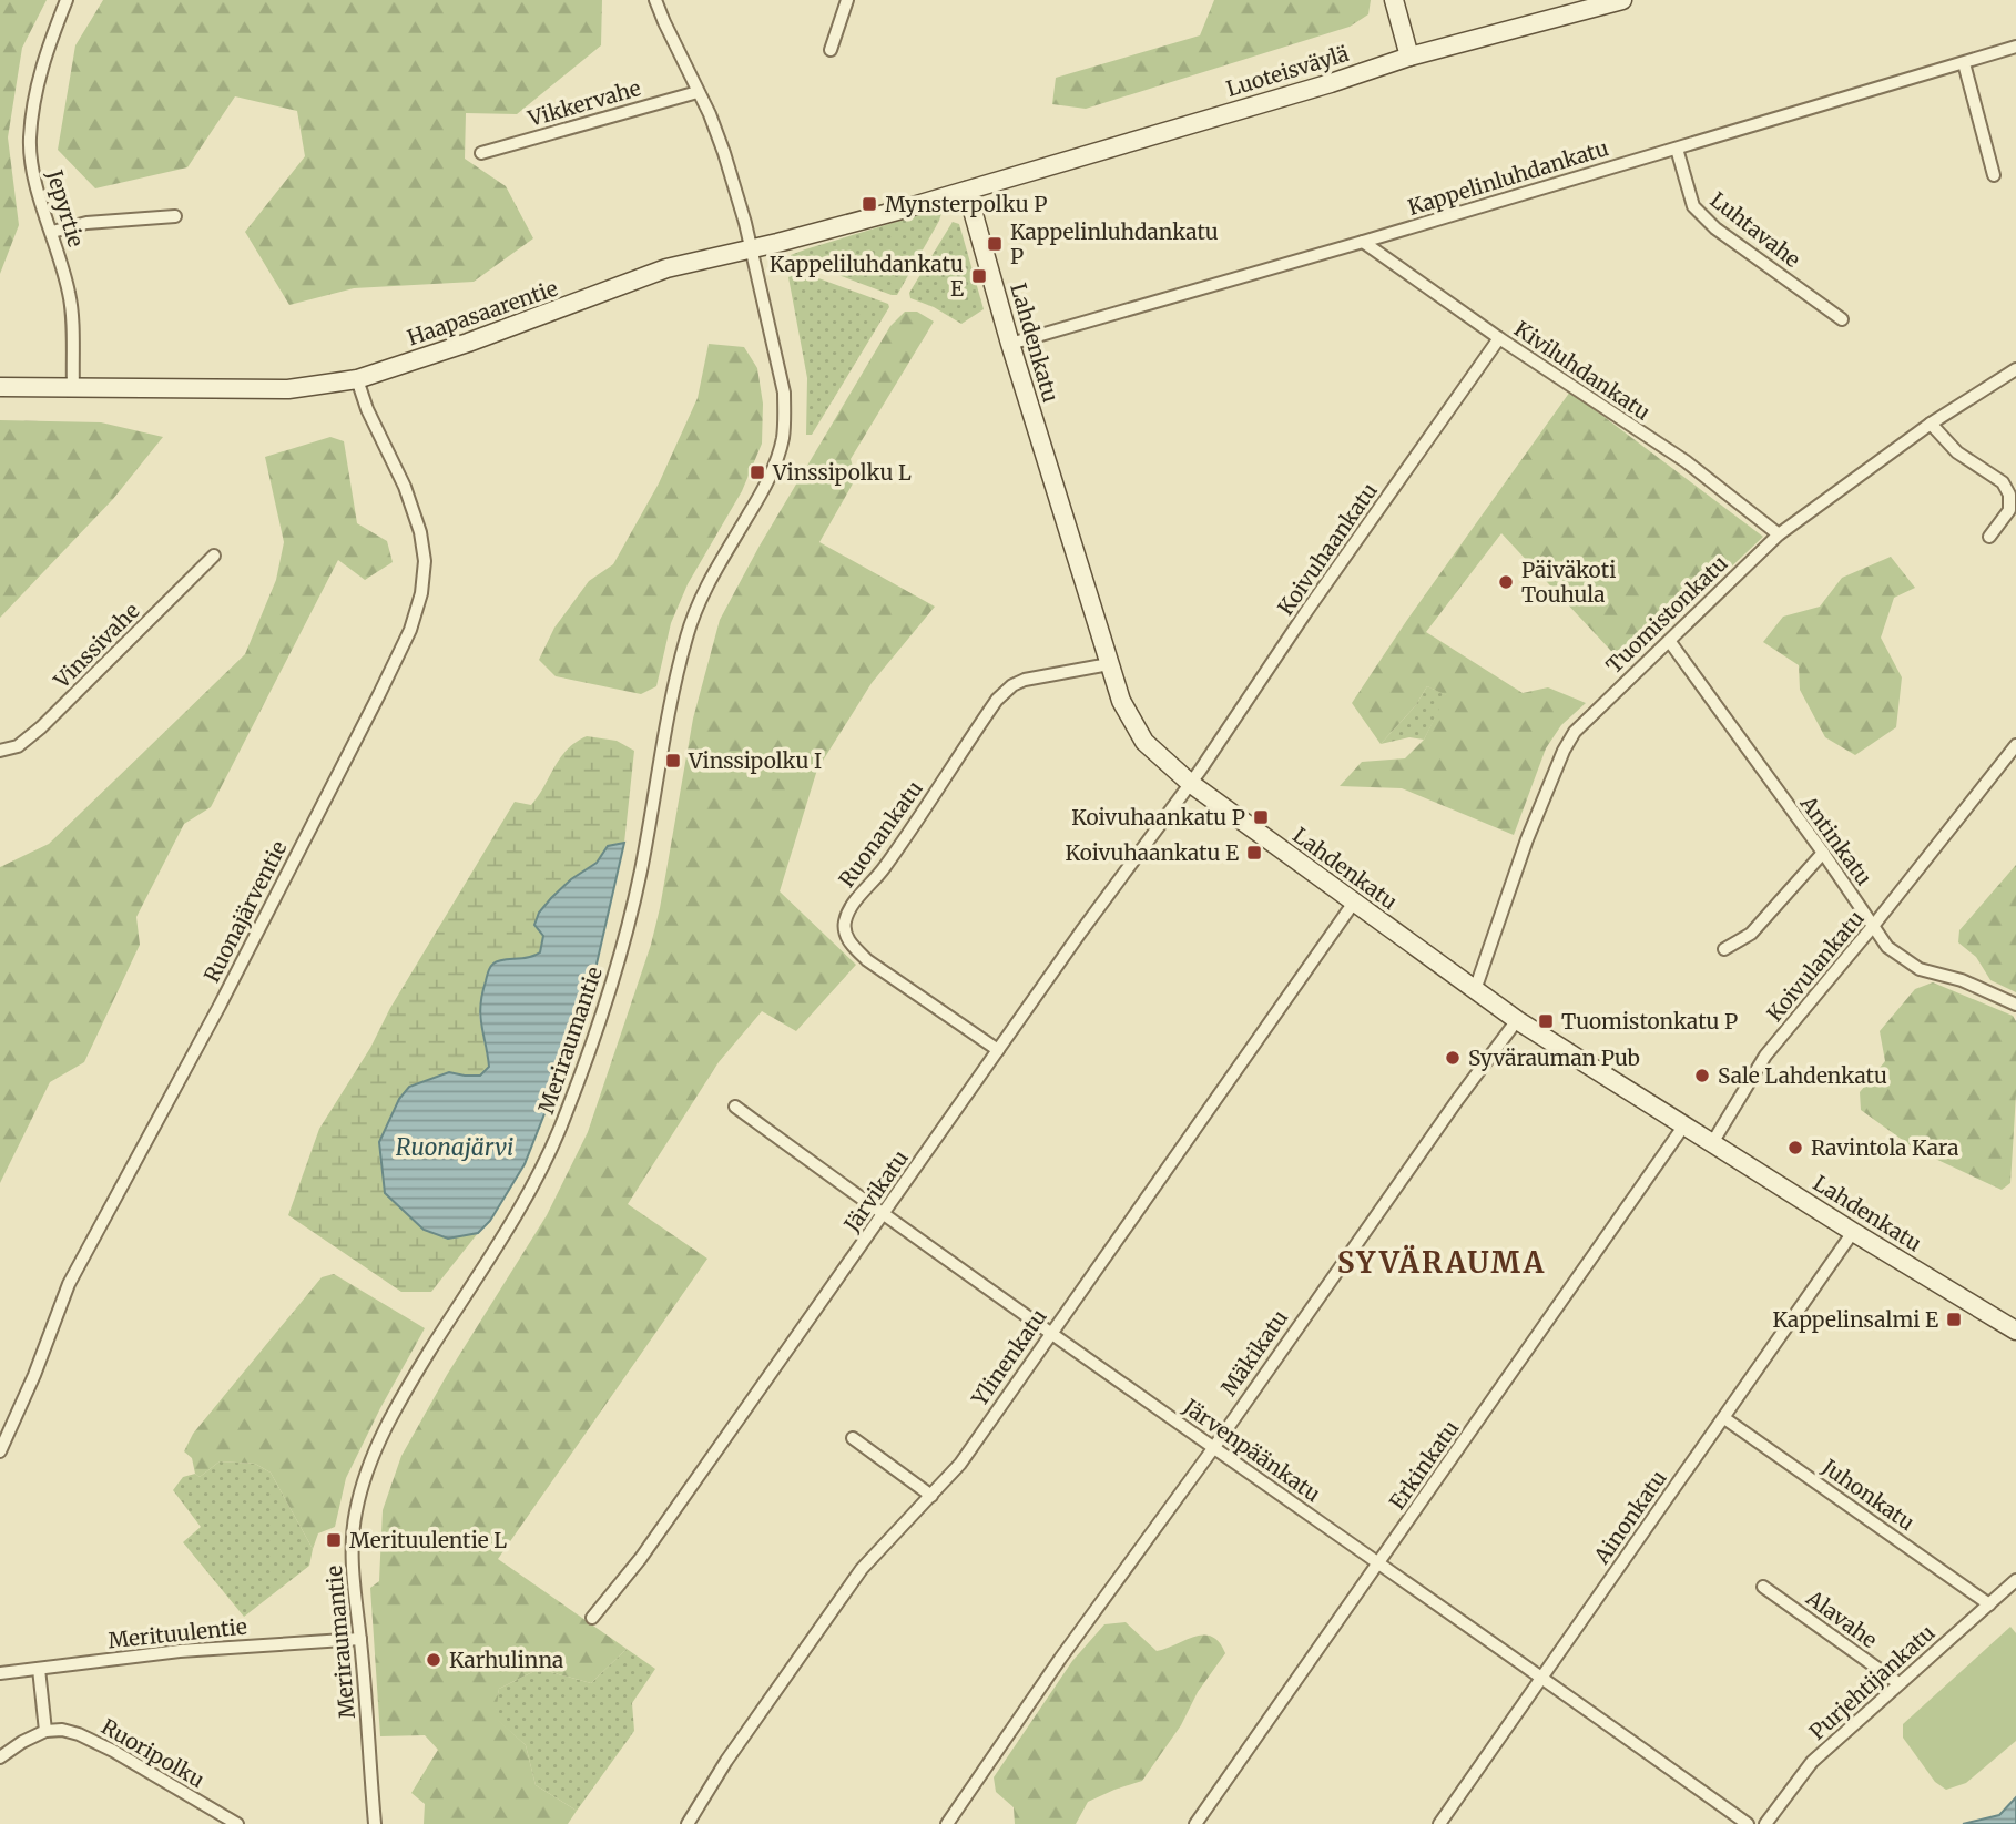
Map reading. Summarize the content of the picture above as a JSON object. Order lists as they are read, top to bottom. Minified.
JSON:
{"streets":{"main road":["Luoteisväylä","Haapasaarentie","Lahdenkatu"],"street":["Vikkervahe","Kappelinluhdankatu","Jepyrtie","Luhtavahe","Kiviluhdankatu","Koivuhaankatu","Tuomistonkatu","Vinssivahe","Ruonankatu","Antinkatu","Ruonajärventie","Koivulankatu","Meriraumantie","Järvikatu","Mäkikatu","Ylinenkatu","Järvenpäänkatu","Erkinkatu","Juhonkatu","Ainonkatu","Alavahe","Merituulentie","Purjehtijankatu","Ruoripolku"]},"crossings":[["Luoteisväylä","Haapasaarentie"],["Luoteisväylä","Lahdenkatu"],["Vikkervahe","Meriraumantie"],["Kappelinluhdankatu","Luhtavahe"],["Kappelinluhdankatu","Lahdenkatu"],["Kappelinluhdankatu","Kiviluhdankatu"],["Jepyrtie","Haapasaarentie"],["Haapasaarentie","Lahdenkatu"],["Haapasaarentie","Ruonajärventie"],["Haapasaarentie","Meriraumantie"],["Lahdenkatu","Koivuhaankatu"],["Lahdenkatu","Tuomistonkatu"],["Lahdenkatu","Ruonankatu"],["Lahdenkatu","Koivulankatu"],["Lahdenkatu","Järvikatu"],["Lahdenkatu","Mäkikatu"],["Lahdenkatu","Ylinenkatu"],["Lahdenkatu","Erkinkatu"],["Lahdenkatu","Ainonkatu"],["Kiviluhdankatu","Koivuhaankatu"],["Kiviluhdankatu","Tuomistonkatu"],["Koivuhaankatu","Järvikatu"],["Tuomistonkatu","Antinkatu"],["Ruonankatu","Järvikatu"],["Antinkatu","Koivulankatu"],["Meriraumantie","Merituulentie"],["Järvikatu","Järvenpäänkatu"],["Mäkikatu","Järvenpäänkatu"],["Ylinenkatu","Järvenpäänkatu"],["Järvenpäänkatu","Erkinkatu"],["Järvenpäänkatu","Ainonkatu"],["Juhonkatu","Ainonkatu"],["Juhonkatu","Purjehtijankatu"],["Alavahe","Purjehtijankatu"]],"districts":["SYVÄRAUMA"],"water":["Ruonajärvi"],"places":{"transit":["Mynsterpolku P","Kappelinluhdankatu P","Kappeliluhdankatu E","Vinssipolku L","Vinssipolku I","Koivuhaankatu P","Koivuhaankatu E","Tuomistonkatu P","Kappelinsalmi E","Merituulentie L"],"other":["Päiväkoti Touhula","Syvärauman Pub","Sale Lahdenkatu","Ravintola Kara","Karhulinna"]}}
